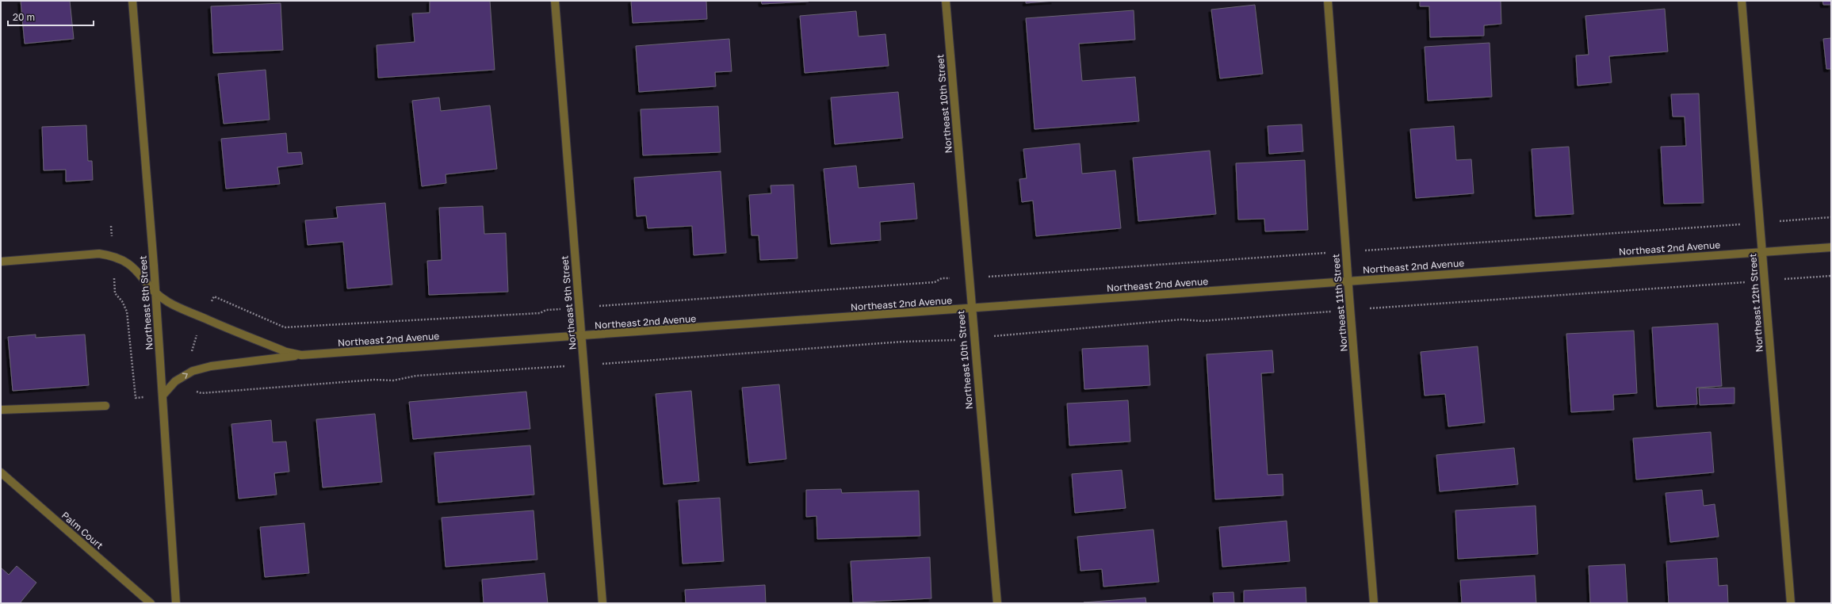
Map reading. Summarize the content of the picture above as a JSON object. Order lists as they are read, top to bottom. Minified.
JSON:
{"streets":{"street":["Northeast 10th Street","Northeast 2nd Avenue","Northeast 8th Street","Northeast 9th Street","Northeast 11th Street","Northeast 12th Street","Palm Court"]},"crossings":[["Northeast 10th Street","Northeast 2nd Avenue"],["Northeast 2nd Avenue","Northeast 8th Street"],["Northeast 2nd Avenue","Northeast 9th Street"],["Northeast 2nd Avenue","Northeast 11th Street"],["Northeast 2nd Avenue","Northeast 12th Street"]],"scale_bar":"20 m"}
